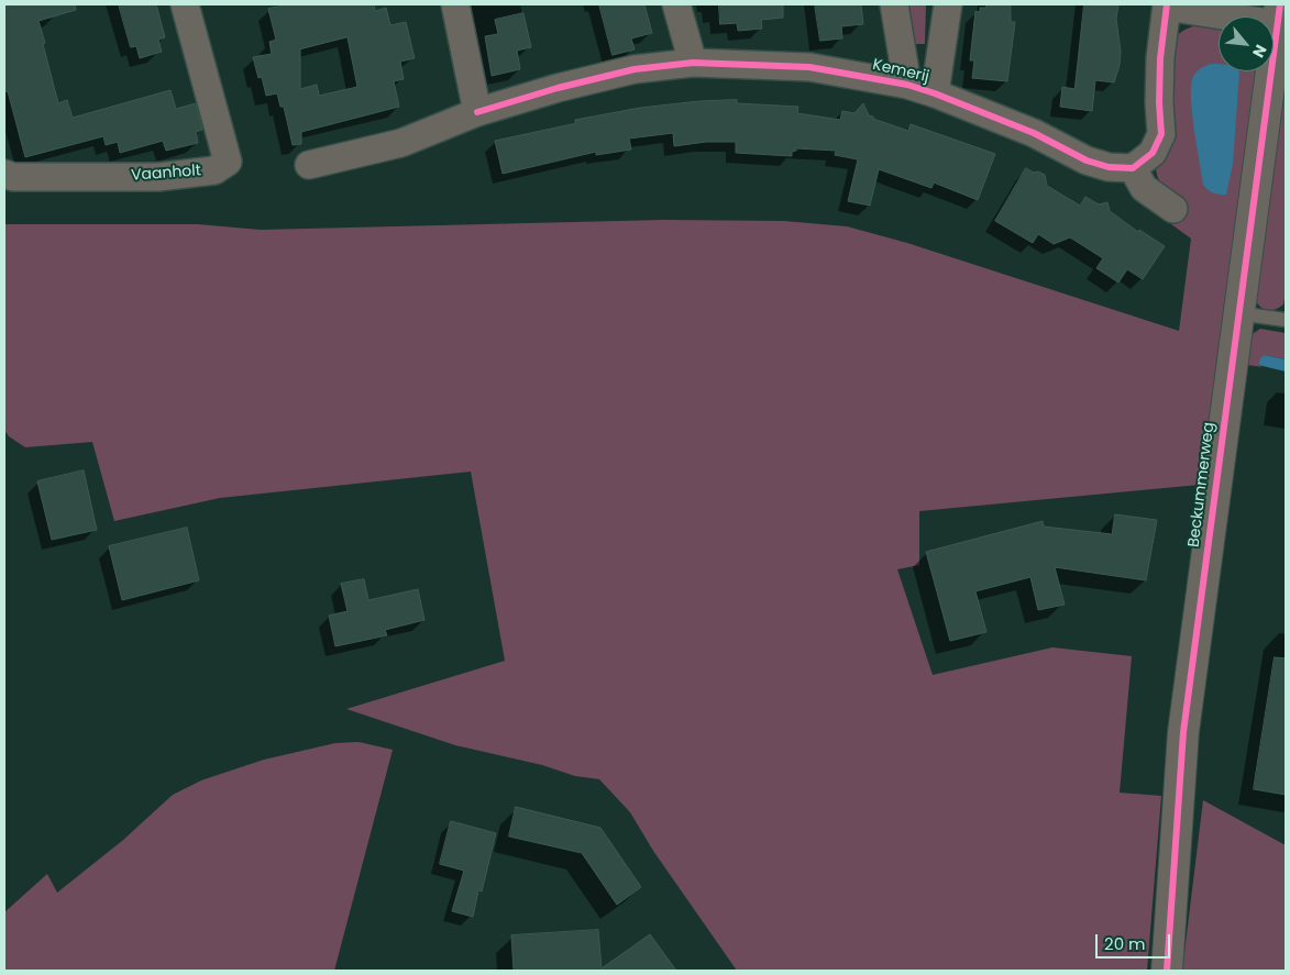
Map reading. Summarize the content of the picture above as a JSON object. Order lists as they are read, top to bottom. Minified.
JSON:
{"streets":{"street":["Kemerij","Vaanholt","Beckummerweg"]},"scale_bar":"20 m","north":"bottom right"}
